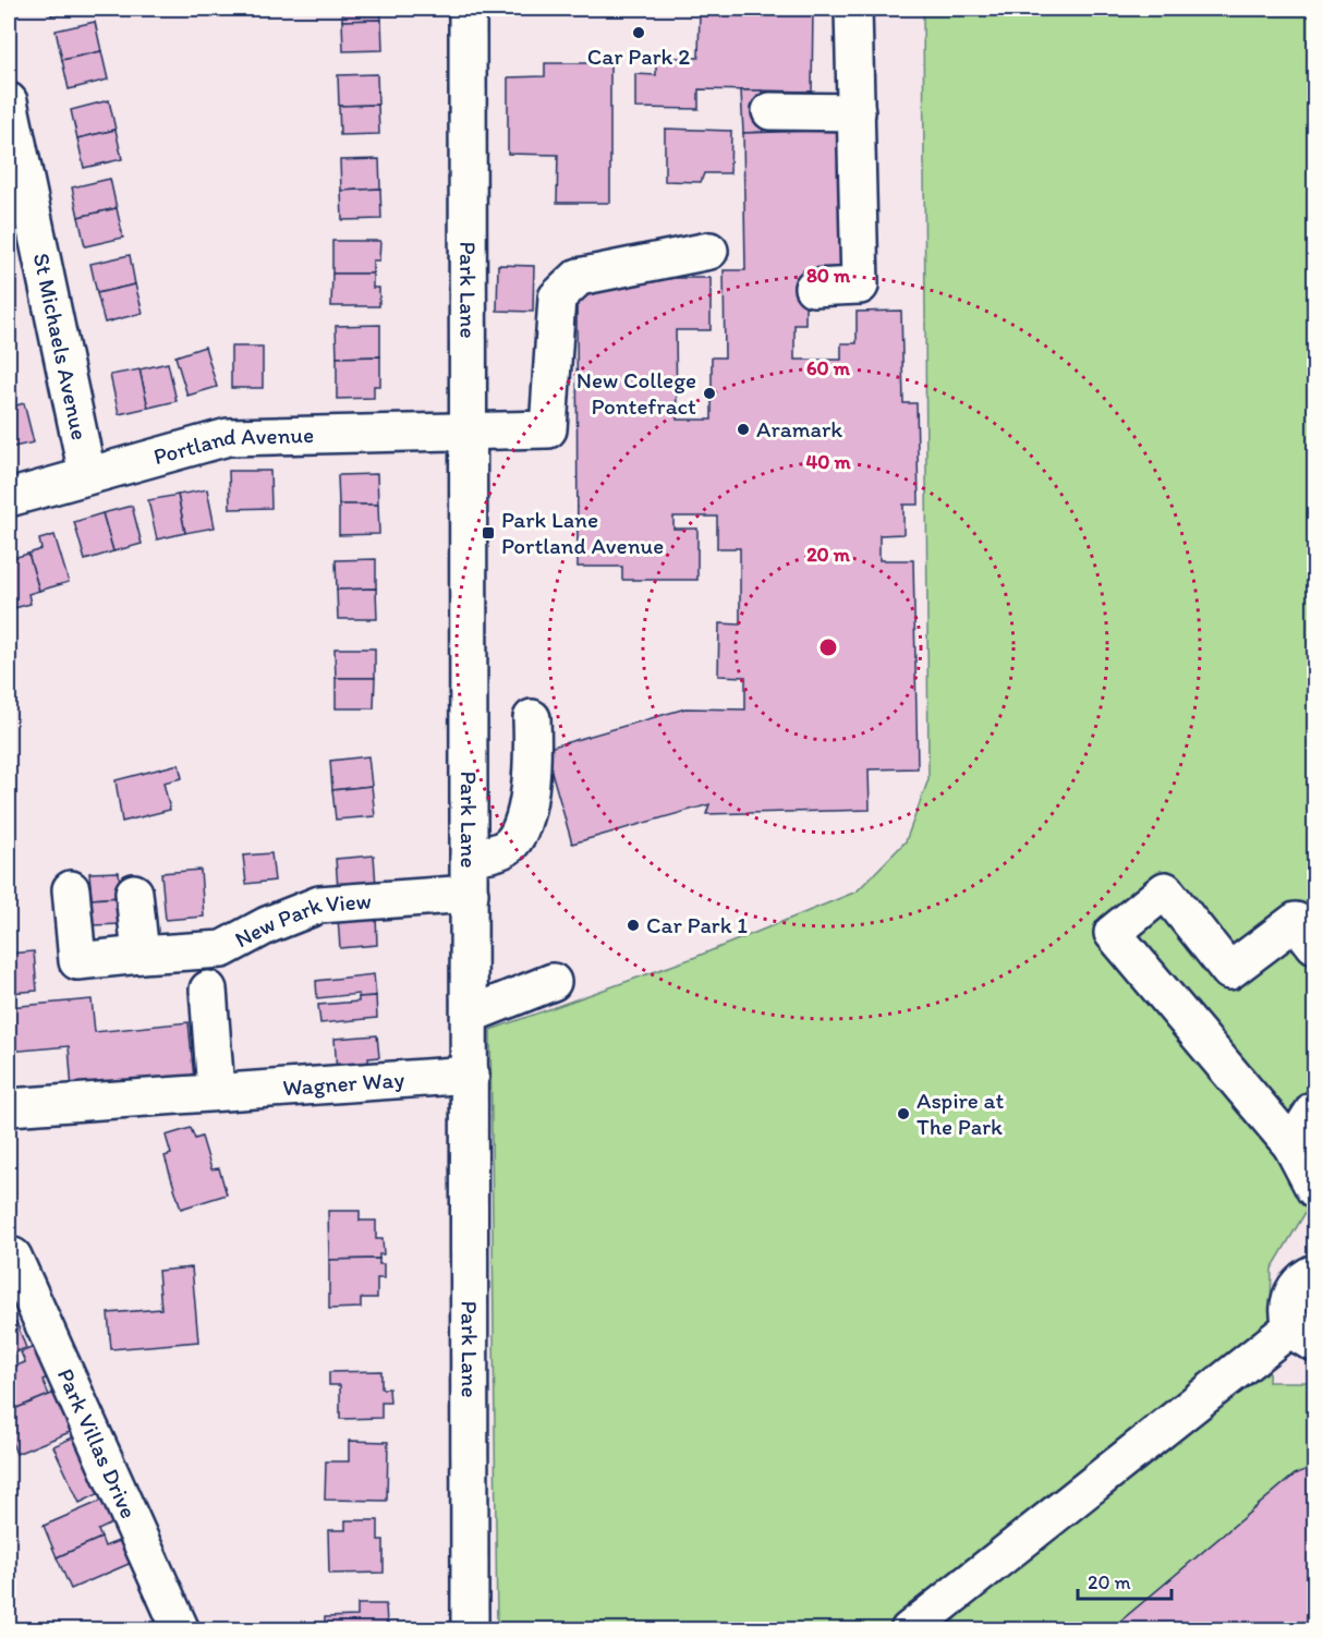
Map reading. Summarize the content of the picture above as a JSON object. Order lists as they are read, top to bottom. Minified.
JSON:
{"streets":{"street":["Park Lane","St Michaels Avenue","Portland Avenue","New Park View","Wagner Way","Park Villas Drive"]},"crossings":[["Park Lane","Portland Avenue"],["Park Lane","New Park View"],["Park Lane","Wagner Way"],["St Michaels Avenue","Portland Avenue"]],"places":{"other":["Car Park 2","New College Pontefract","Aramark","Car Park 1","Aspire at The Park"],"transit":["Park Lane Portland Avenue"]},"scale_bar":"20 m","rings":["80 m","60 m","40 m","20 m"]}
